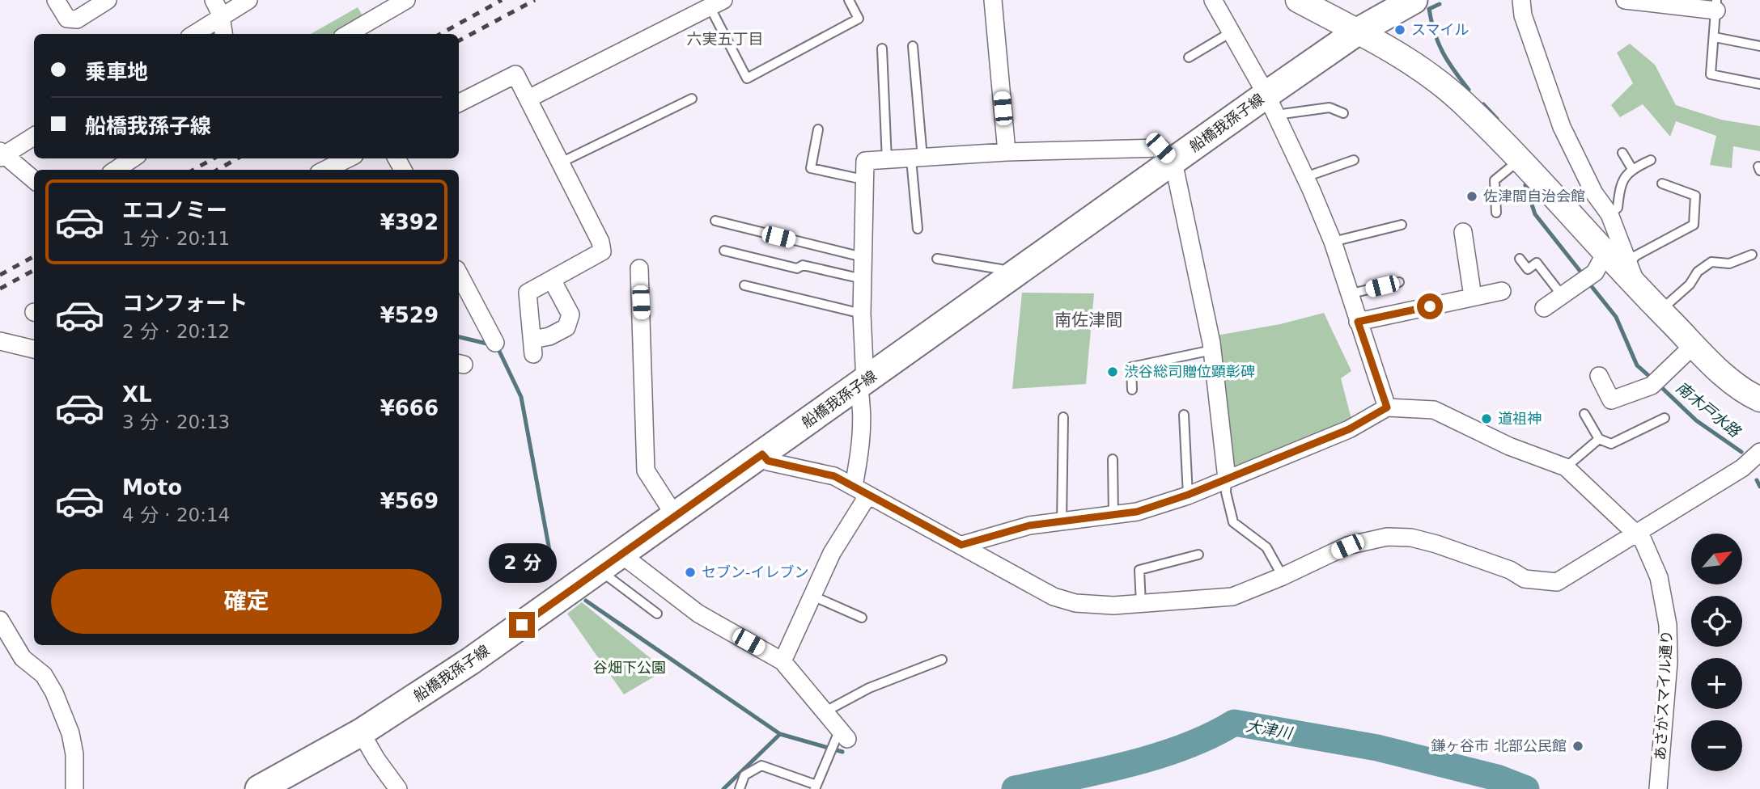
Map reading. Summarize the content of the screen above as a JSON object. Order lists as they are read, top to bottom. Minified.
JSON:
{"streets":{"main road":["船橋我孫子線"],"street":["あさかスマイル通り"]},"districts":["六実五丁目","南佐津間"],"water":["南木戸水路","大津川"],"parks":["谷畑下公園"],"places":["スマイル","佐津間自治会館","渋谷総司贈位顕彰碑","道祖神","セブン-イレブン","鎌ヶ谷市 北部公民館"],"north":"top right","page":{"banner":["乗車地","船橋我孫子線"],"list":[{"name":"エコノミー","note":"1 分 · 20:11","value":"¥392"},{"name":"コンフォート","note":"2 分 · 20:12","value":"¥529"},{"name":"XL","note":"3 分 · 20:13","value":"¥666"},{"name":"Moto","note":"4 分 · 20:14","value":"¥569"}],"map_buttons":["+","−"],"bubble":"2 分","buttons":"確定"}}
